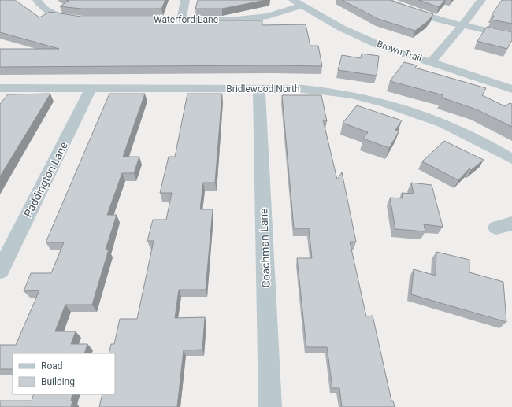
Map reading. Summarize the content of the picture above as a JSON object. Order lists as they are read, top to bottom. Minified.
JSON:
{"streets":{"street":["Waterford Lane","Brown Trail","Bridlewood North","Paddington Lane","Coachman Lane"]},"crossings":[["Waterford Lane","Brown Trail"],["Bridlewood North","Paddington Lane"],["Bridlewood North","Coachman Lane"]],"legend":["Road","Building"]}
